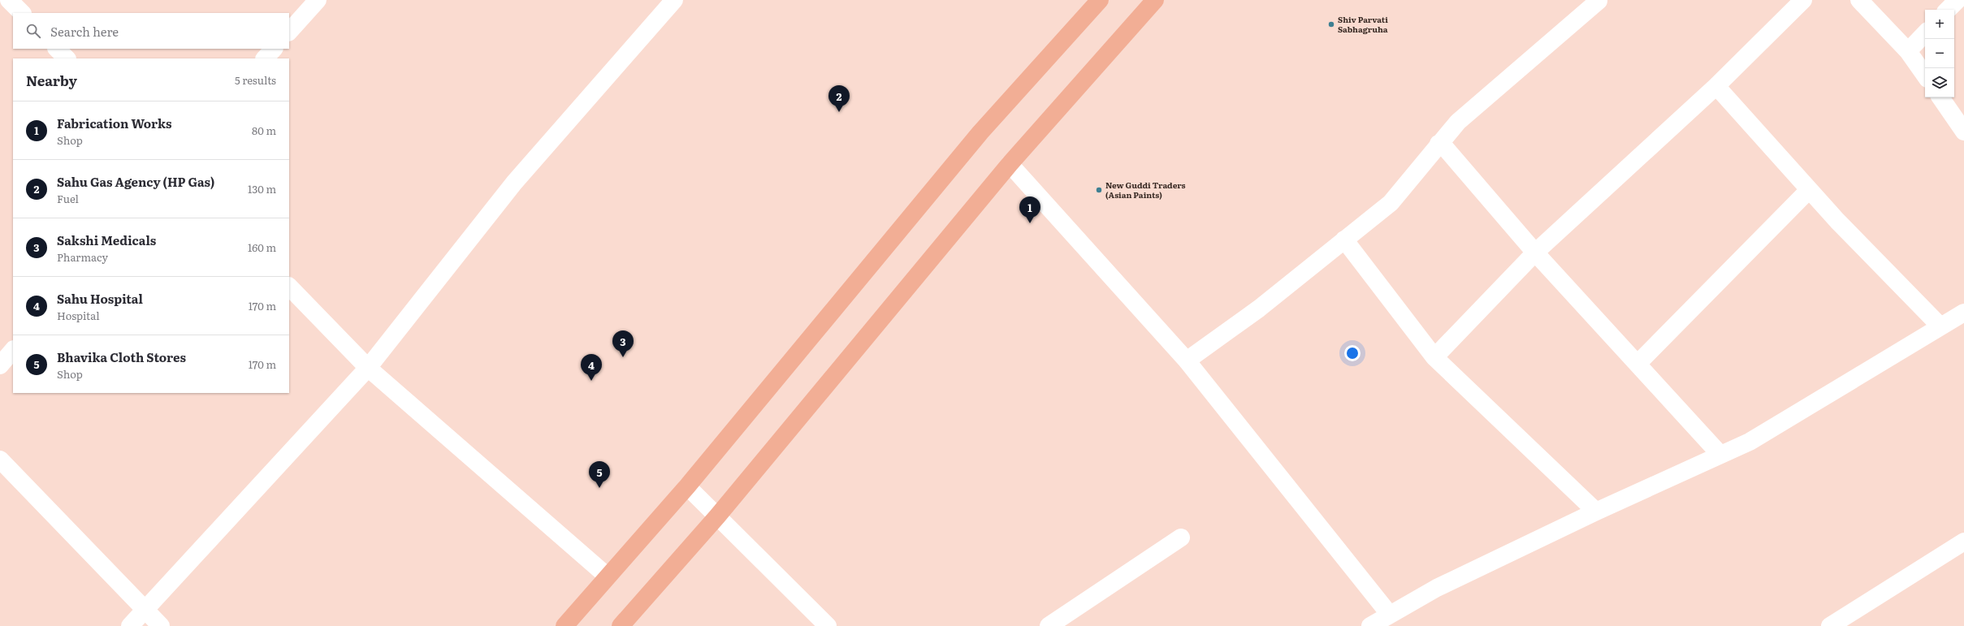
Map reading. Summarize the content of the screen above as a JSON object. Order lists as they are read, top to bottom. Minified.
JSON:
{"places":["Shiv Parvati Sabhagruha","New Guddi Traders (Asian Paints)"],"page":{"map_buttons":["+","−"],"search":"Search here","heading":["Nearby","5 results"],"pins":["2","1","3","4","5"],"list":[{"mark":"1","name":"Fabrication Works","note":"Shop","value":"80 m"},{"mark":"2","name":"Sahu Gas Agency (HP Gas)","note":"Fuel","value":"130 m"},{"mark":"3","name":"Sakshi Medicals","note":"Pharmacy","value":"160 m"},{"mark":"4","name":"Sahu Hospital","note":"Hospital","value":"170 m"},{"mark":"5","name":"Bhavika Cloth Stores","note":"Shop","value":"170 m"}]}}
